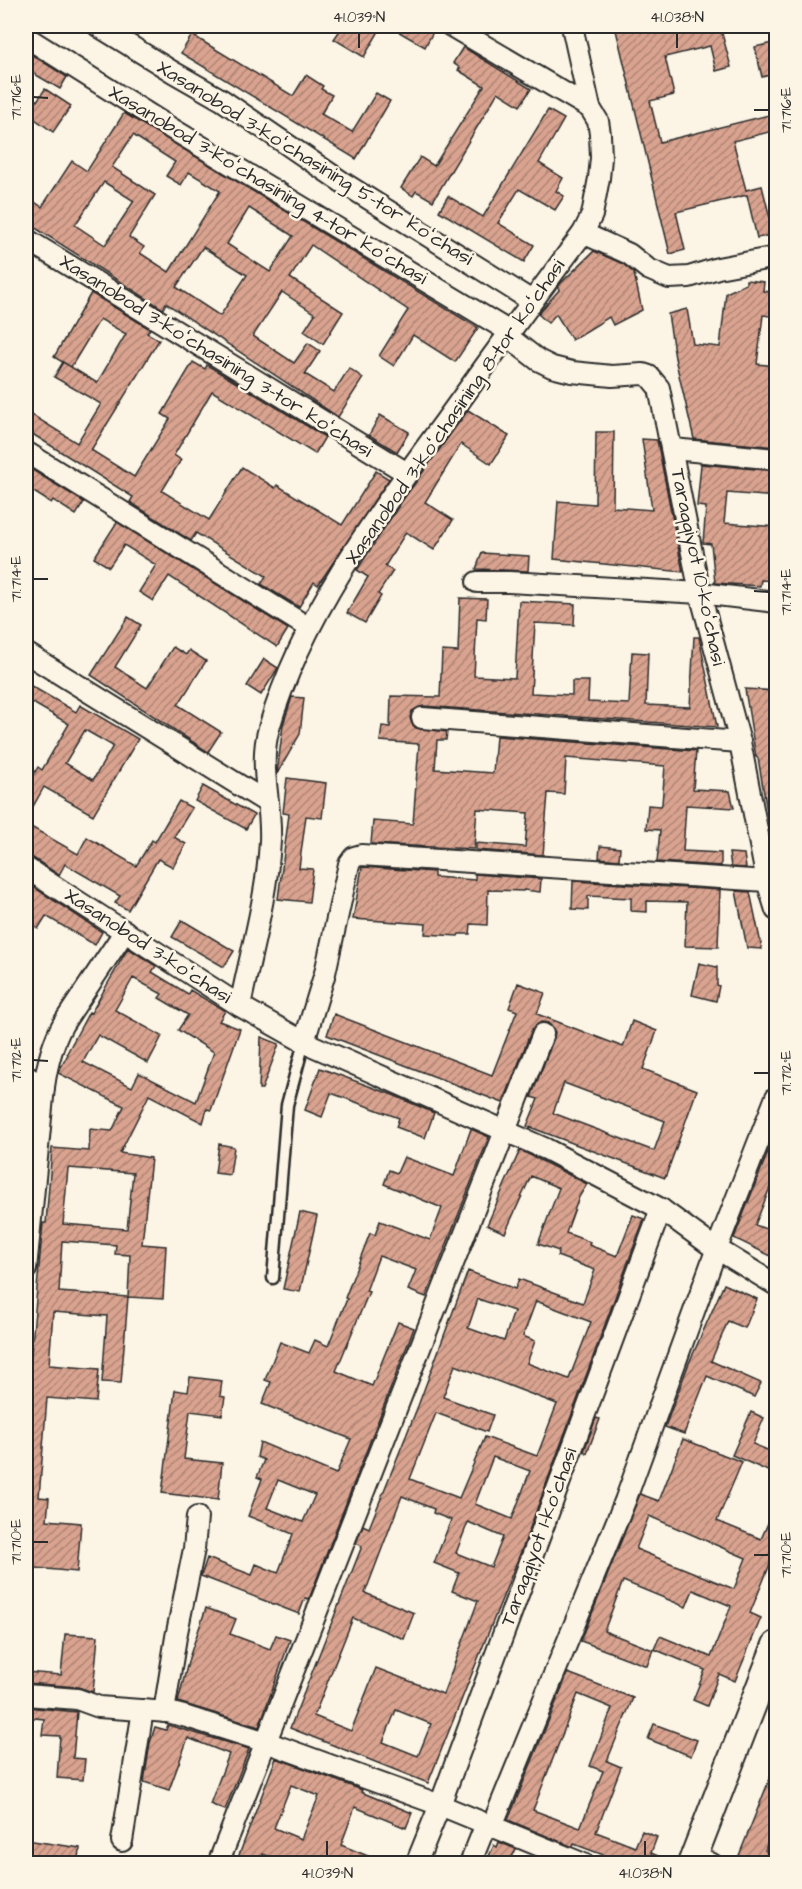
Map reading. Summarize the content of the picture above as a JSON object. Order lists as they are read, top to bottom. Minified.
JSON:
{"streets":{"street":["Xasanobod 3-koʻchasining 5-tor koʻchasi","Xasanobod 3-koʻchasining 4-tor koʻchasi","Xasanobod 3-koʻchasining 3-tor koʻchasi","Xasanobod 3-koʻchasining 8-tor koʻchasi","Taraqqiyot 10-koʻchasi","Xasanobod 3-koʻchasi","Taraqqiyot 1-koʻchasi"]},"crossings":[["Xasanobod 3-koʻchasining 5-tor koʻchasi","Xasanobod 3-koʻchasining 8-tor koʻchasi"],["Xasanobod 3-koʻchasining 4-tor koʻchasi","Xasanobod 3-koʻchasining 8-tor koʻchasi"],["Xasanobod 3-koʻchasining 4-tor koʻchasi","Taraqqiyot 10-koʻchasi"],["Xasanobod 3-koʻchasining 3-tor koʻchasi","Xasanobod 3-koʻchasining 8-tor koʻchasi"],["Xasanobod 3-koʻchasining 8-tor koʻchasi","Taraqqiyot 10-koʻchasi"],["Xasanobod 3-koʻchasining 8-tor koʻchasi","Xasanobod 3-koʻchasi"],["Xasanobod 3-koʻchasi","Taraqqiyot 1-koʻchasi"]],"coordinates":["41.039°N","41.038°N","71.716°E","71.714°E","71.712°E","71.710°E"]}
